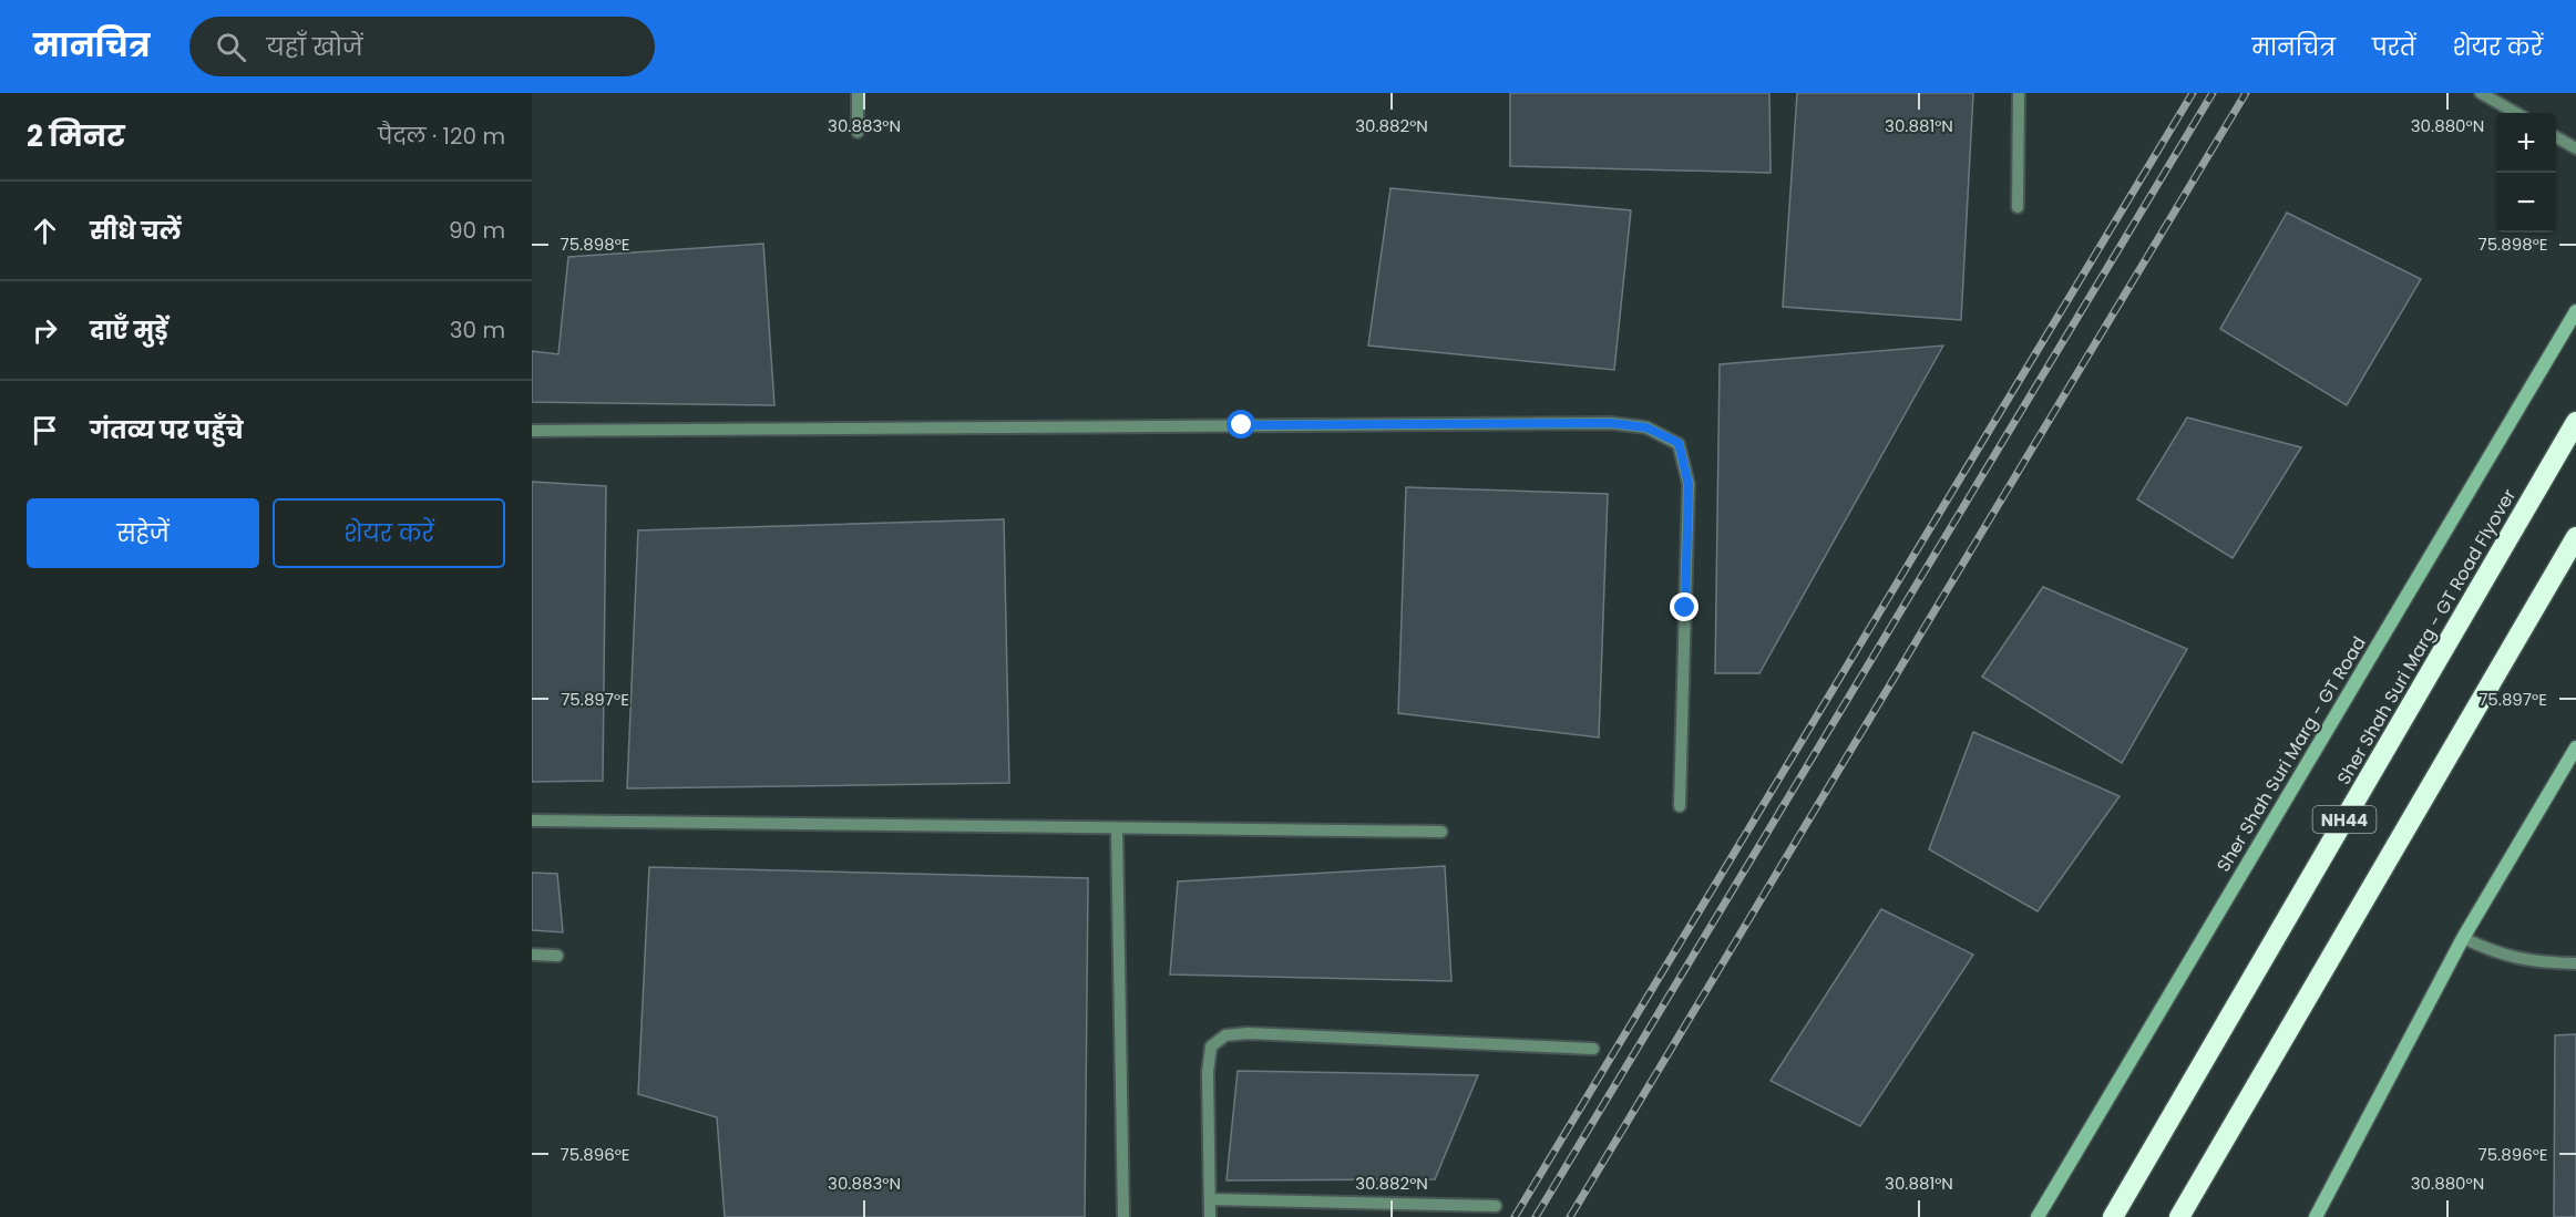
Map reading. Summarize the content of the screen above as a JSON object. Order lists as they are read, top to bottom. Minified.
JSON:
{"streets":{"highway":["Sher Shah Suri Marg - GT Road Flyover","NH44"],"street":["Sher Shah Suri Marg - GT Road"]},"page":{"header":"मानचित्र","search":"यहाँ खोजें","nav":["मानचित्र","परतें","शेयर करें"],"heading":["2 मिनट","पैदल · 120 m"],"map_buttons":["+","−"],"list":[["सीधे चलें","90 m"],["दाएँ मुड़ें","30 m"],"गंतव्य पर पहुँचे"],"buttons":["सहेजें","शेयर करें"]},"coordinates":["30.883°N","30.882°N","30.881°N","30.880°N","75.898°E","75.897°E","75.896°E"]}
